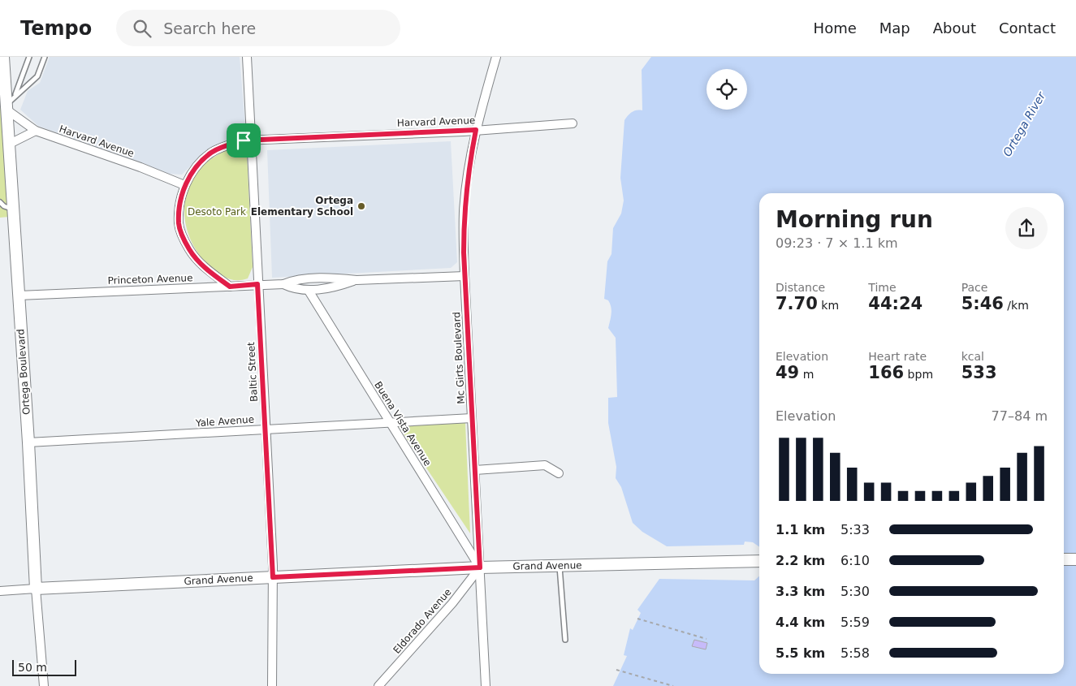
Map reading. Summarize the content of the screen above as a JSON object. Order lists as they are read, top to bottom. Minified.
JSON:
{"streets":{"main road":["Ortega Boulevard","Grand Avenue"],"street":["Harvard Avenue","Princeton Avenue","Mc Girts Boulevard","Baltic Street","Yale Avenue","Buena Vista Avenue","Eldorado Avenue"]},"crossings":[["Harvard Avenue","Mc Girts Boulevard"],["Harvard Avenue","Ortega Boulevard"],["Harvard Avenue","Baltic Street"],["Princeton Avenue","Mc Girts Boulevard"],["Princeton Avenue","Ortega Boulevard"],["Princeton Avenue","Baltic Street"],["Princeton Avenue","Buena Vista Avenue"],["Mc Girts Boulevard","Yale Avenue"],["Mc Girts Boulevard","Buena Vista Avenue"],["Mc Girts Boulevard","Grand Avenue"],["Mc Girts Boulevard","Eldorado Avenue"],["Ortega Boulevard","Yale Avenue"],["Ortega Boulevard","Grand Avenue"],["Baltic Street","Yale Avenue"],["Baltic Street","Grand Avenue"],["Yale Avenue","Buena Vista Avenue"],["Buena Vista Avenue","Grand Avenue"],["Buena Vista Avenue","Eldorado Avenue"],["Grand Avenue","Eldorado Avenue"]],"water":["Ortega River"],"parks":["Desoto Park"],"places":["Ortega Elementary School"],"scale_bar":"50 m","page":{"header":"Tempo","search":"Search here","nav":["Home","Map","About","Contact"],"heading":["Morning run","09:23 · 7 × 1.1 km"],"stats":[["Distance","7.70 km"],["Time","44:24"],["Pace","5:46 /km"],["Elevation","49 m"],["Heart rate","166 bpm"],["kcal","533"]],"chart":["Elevation","77–84 m"],"list":[{"name":"1.1 km","note":"5:33"},{"name":"2.2 km","note":"6:10"},{"name":"3.3 km","note":"5:30"},{"name":"4.4 km","note":"5:59"},{"name":"5.5 km","note":"5:58"}],"scale":"50 m"}}
